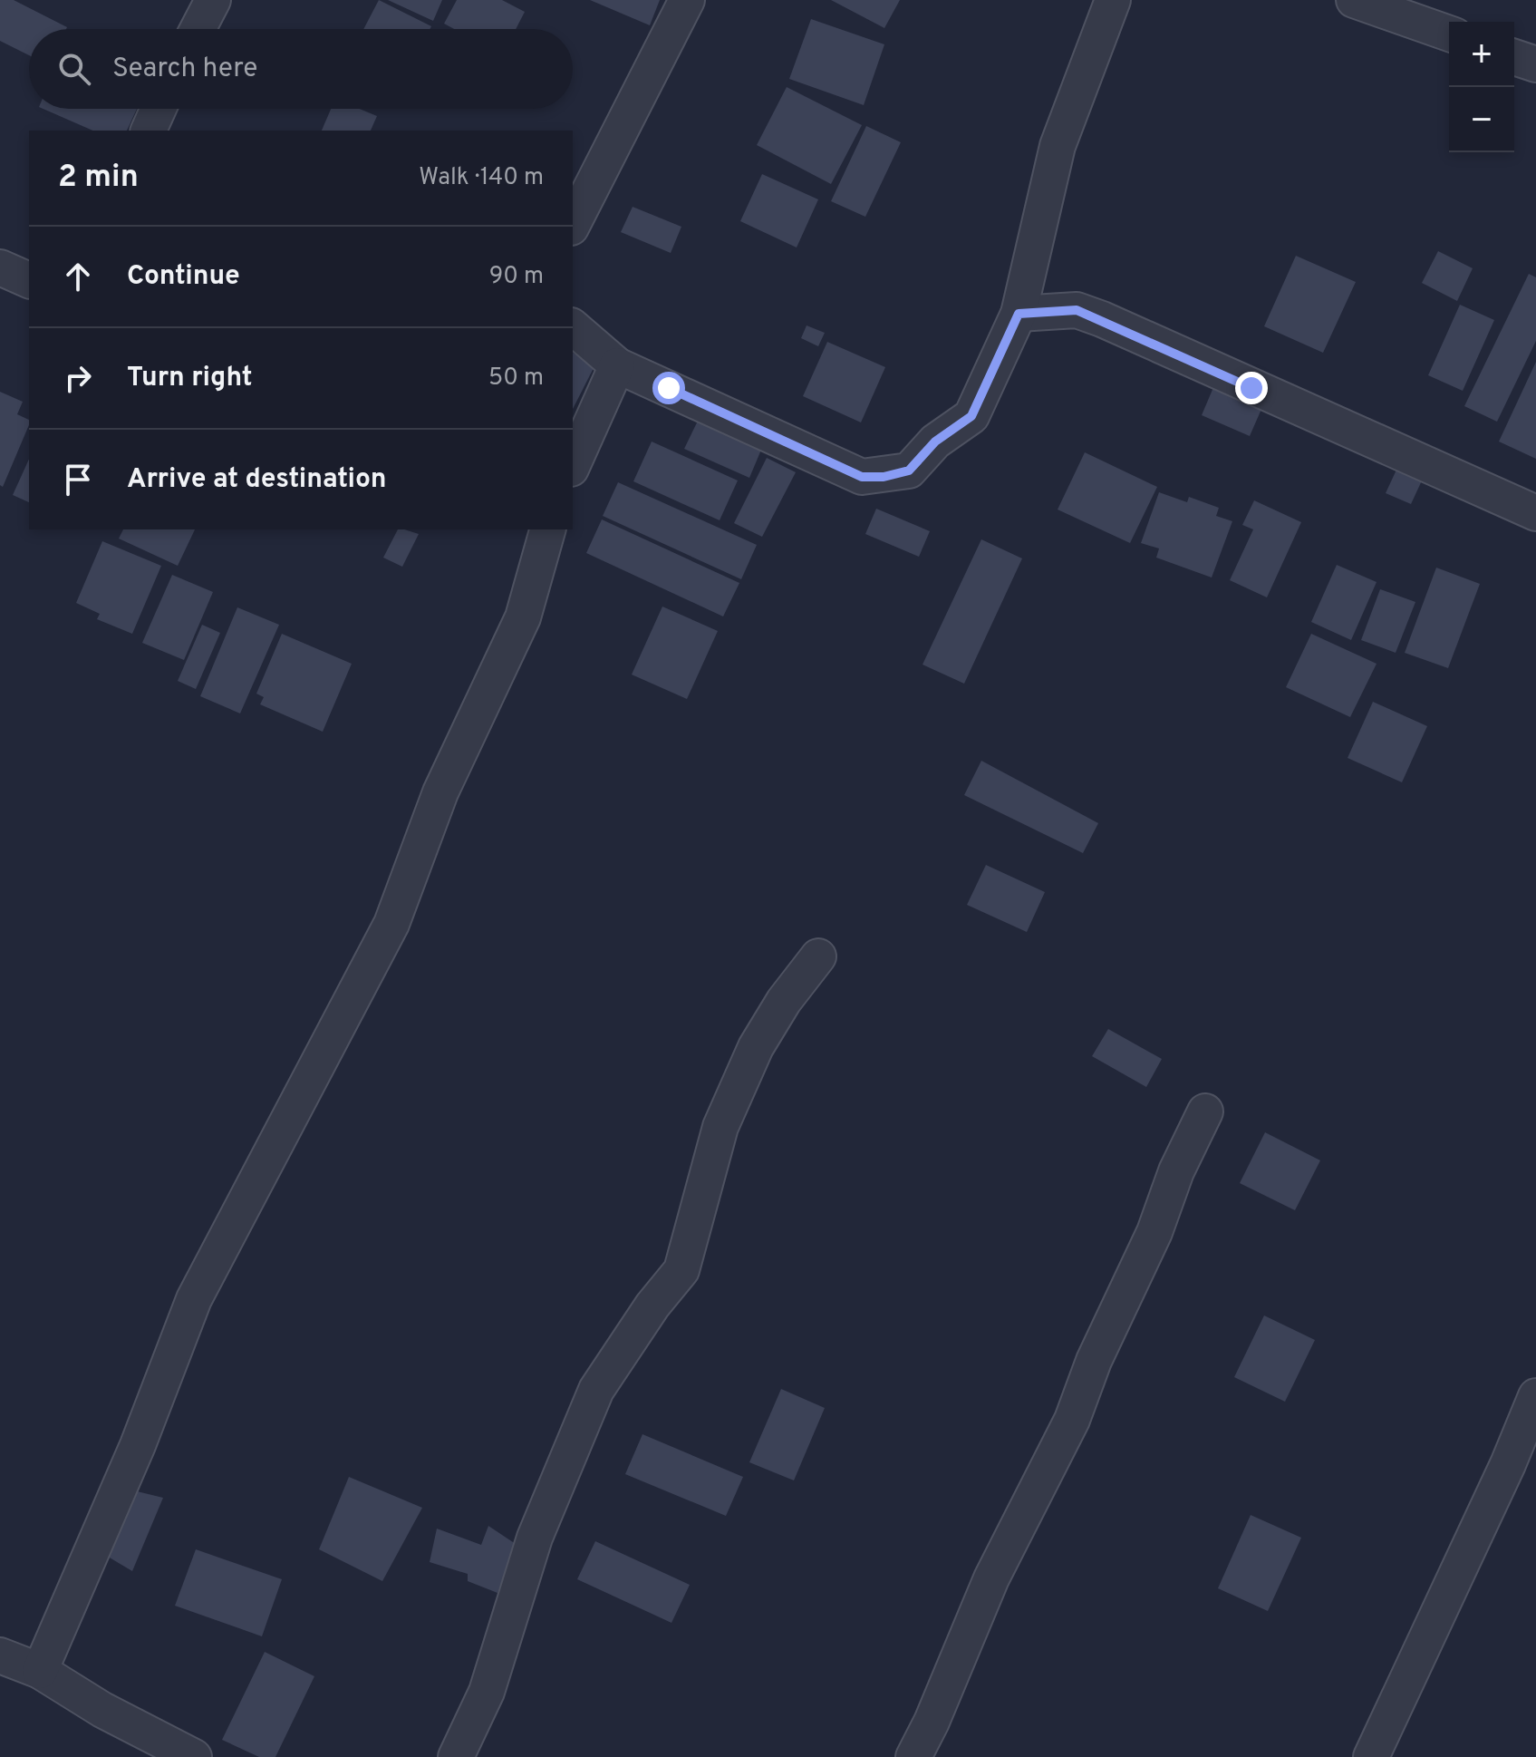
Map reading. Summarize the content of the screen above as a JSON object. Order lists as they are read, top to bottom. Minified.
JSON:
{"page":{"map_buttons":["+","−"],"search":"Search here","heading":["2 min","Walk · 140 m"],"list":[["Continue","90 m"],["Turn right","50 m"],"Arrive at destination"]}}
